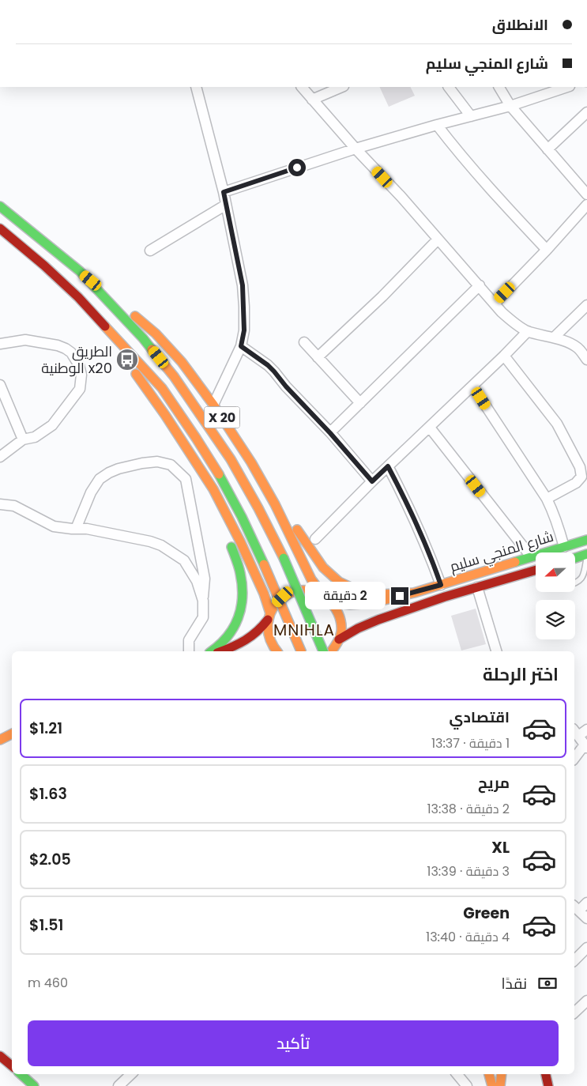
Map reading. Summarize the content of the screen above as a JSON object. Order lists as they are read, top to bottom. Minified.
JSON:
{"streets":{"main road":["X 20","شارع المنجي سليم"]},"districts":["MNIHLA"],"places":{"bus stop":["الطريق الوطنية x20"]},"north":"left","page":{"banner":["الانطلاق","شارع المنجي سليم"],"bubble":"2 دقيقة","heading":"اختر الرحلة","list":[{"name":"اقتصادي","note":"1 دقيقة · 13:37","value":"$1.21"},{"name":"مريح","note":"2 دقيقة · 13:38","value":"$1.63"},{"name":"XL","note":"3 دقيقة · 13:39","value":"$2.05"},{"name":"Green","note":"4 دقيقة · 13:40","value":"$1.51"}],"pay":["نقدًا","460 m"],"buttons":"تأكيد"}}
